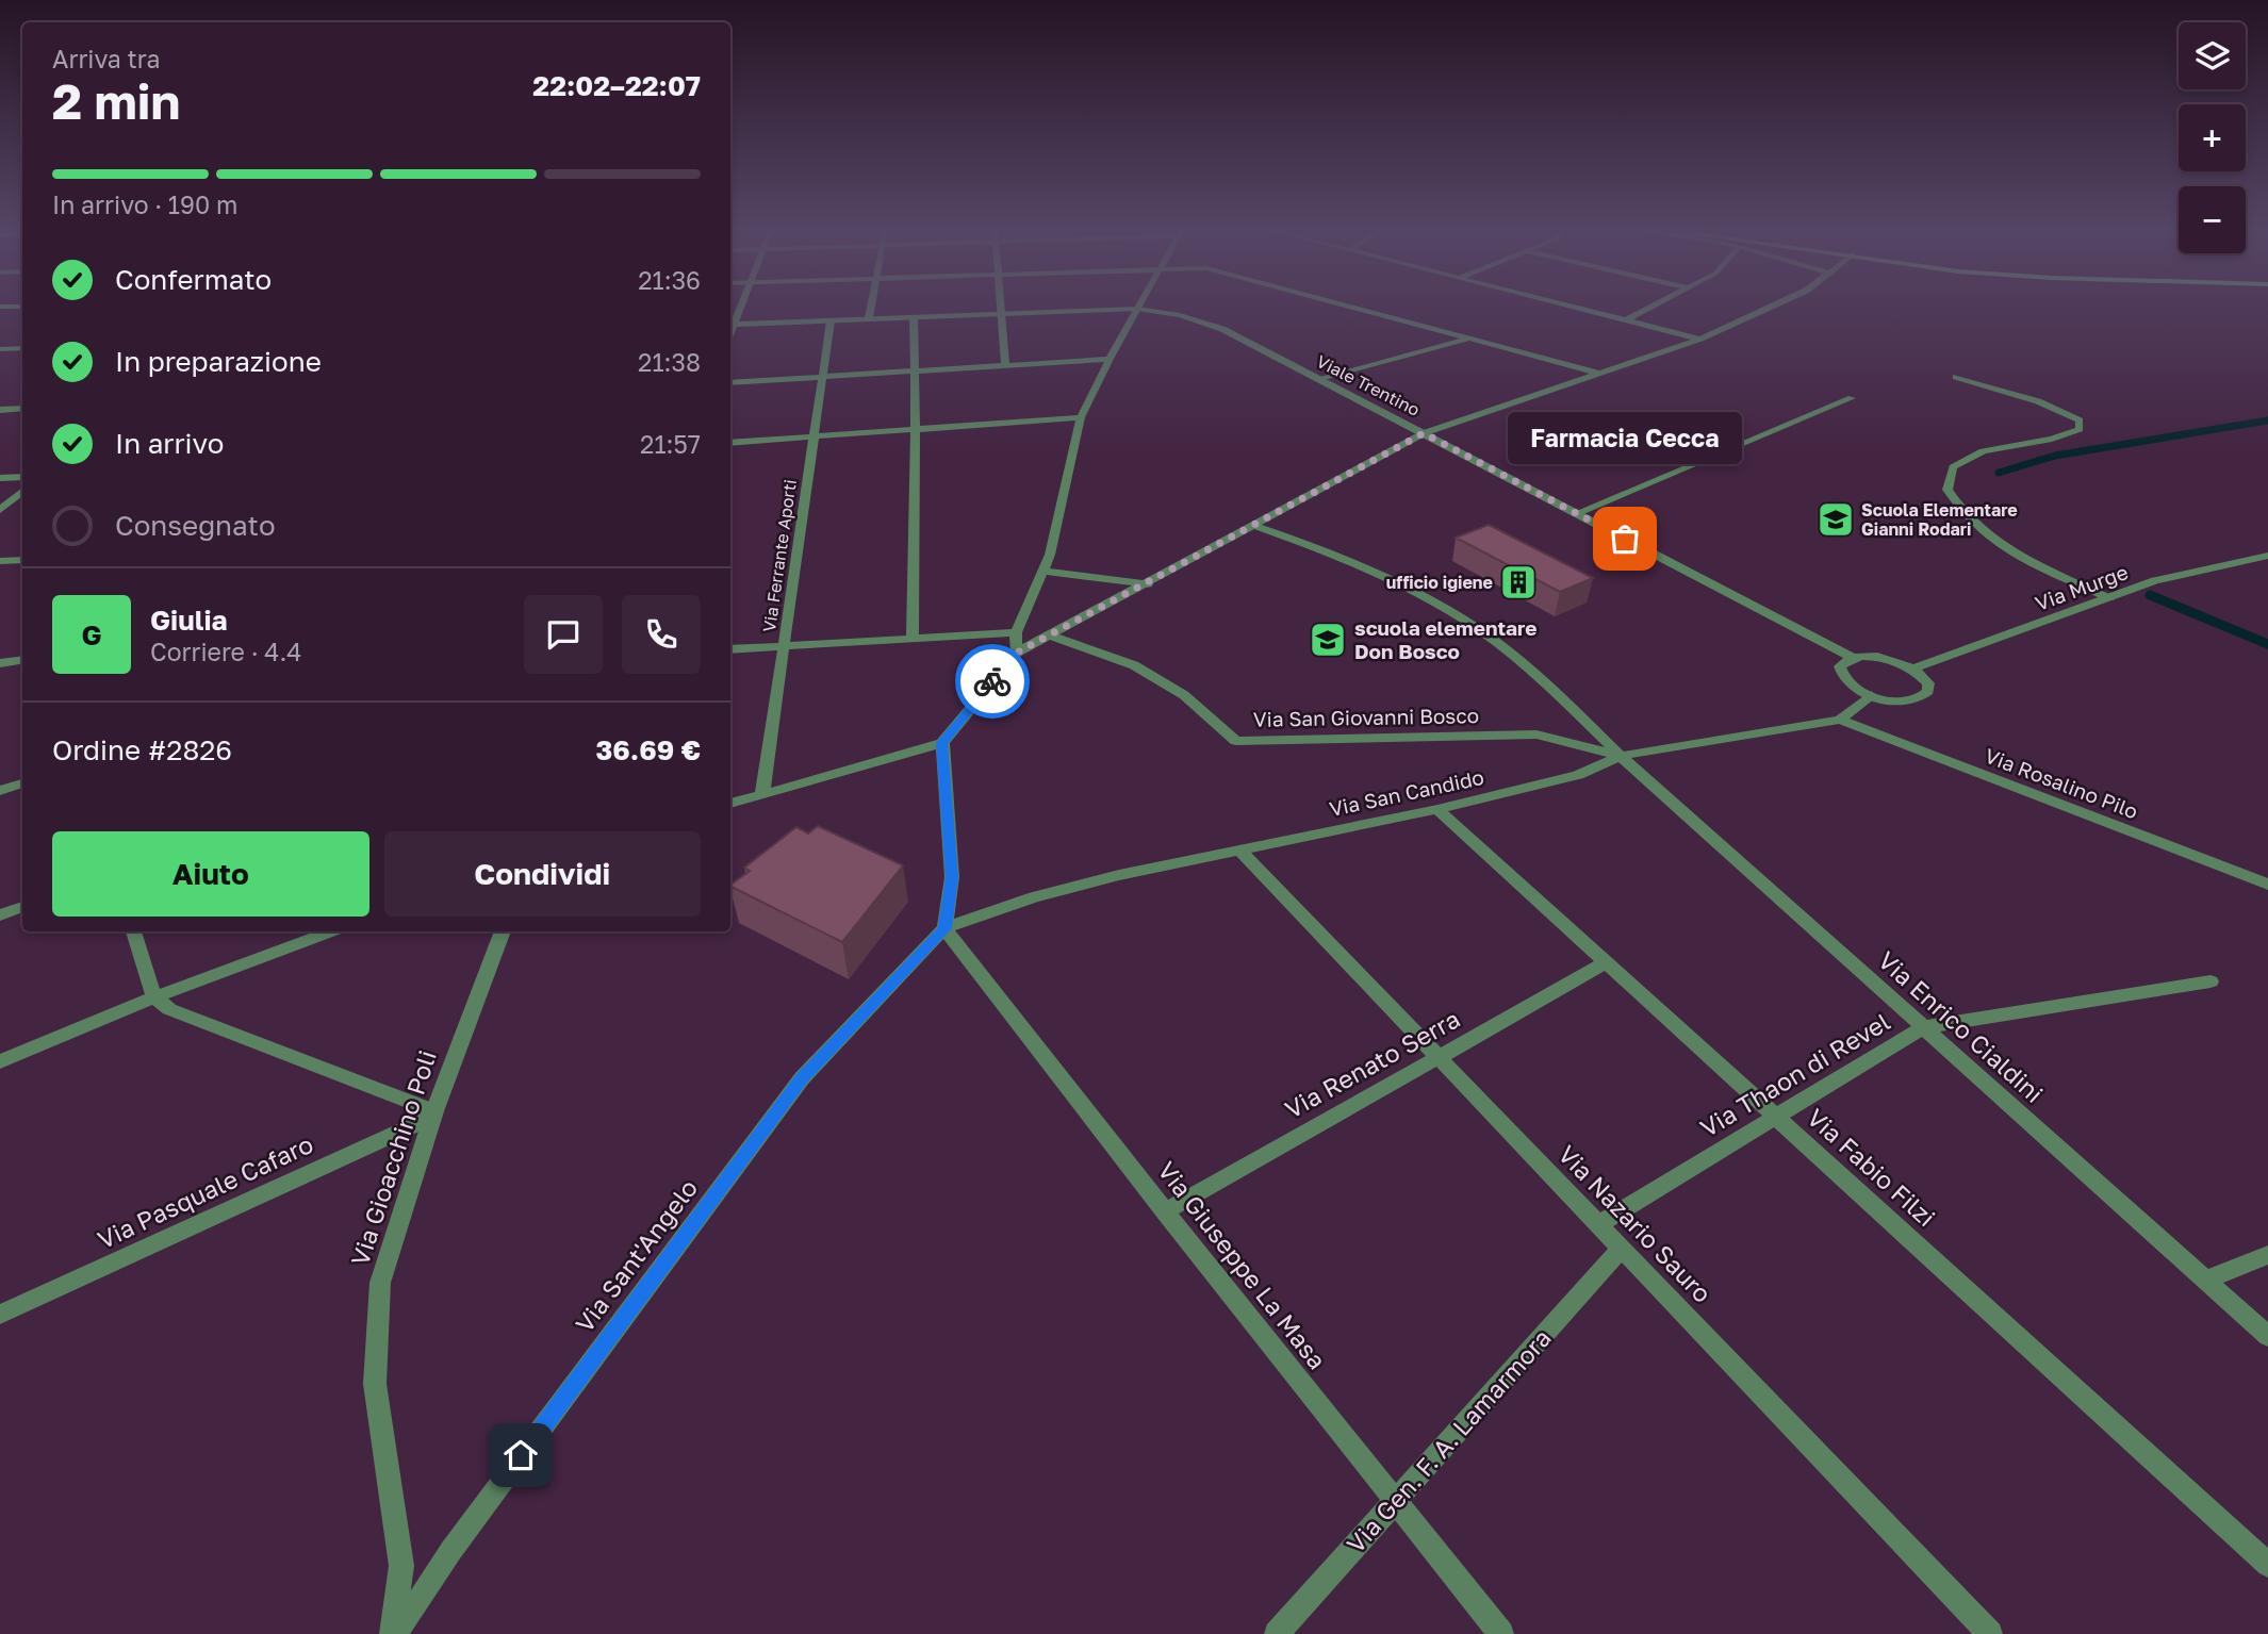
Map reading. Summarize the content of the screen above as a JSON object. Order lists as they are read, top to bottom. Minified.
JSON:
{"streets":{"street":["Viale Trentino","Via Ferrante Aporti","Via Murge","Via San Giovanni Bosco","Via Rosalino Pilo","Via San Candido","Via Enrico Cialdini","Via Renato Serra","Via Thaon di Revel","Via Gioacchino Poli","Via Fabio Filzi","Via Pasquale Cafaro","Via Nazario Sauro","Via Sant'Angelo","Via Giuseppe La Masa","Via Gen. F. A. Lamarmora"]},"crossings":[["Viale Trentino","Via Ferrante Aporti"],["Via San Giovanni Bosco","Via San Candido"],["Via San Giovanni Bosco","Via Enrico Cialdini"],["Via Rosalino Pilo","Via San Candido"],["Via San Candido","Via Enrico Cialdini"],["Via San Candido","Via Fabio Filzi"],["Via San Candido","Via Nazario Sauro"],["Via San Candido","Via Sant'Angelo"],["Via San Candido","Via Giuseppe La Masa"],["Via Enrico Cialdini","Via Thaon di Revel"],["Via Renato Serra","Via Fabio Filzi"],["Via Renato Serra","Via Nazario Sauro"],["Via Renato Serra","Via Giuseppe La Masa"],["Via Thaon di Revel","Via Fabio Filzi"],["Via Thaon di Revel","Via Nazario Sauro"],["Via Gioacchino Poli","Via Pasquale Cafaro"],["Via Gioacchino Poli","Via Sant'Angelo"],["Via Nazario Sauro","Via Gen. F. A. Lamarmora"],["Via Sant'Angelo","Via Giuseppe La Masa"],["Via Giuseppe La Masa","Via Gen. F. A. Lamarmora"]],"places":{"school or university":["Scuola Elementare Gianni Rodari","scuola elementare Don Bosco"],"other":["Farmacia Cecca"],"building":["ufficio igiene"]},"page":{"map_buttons":["+","−"],"heading":["2 min","Arriva tra","22:02–22:07"],"panel":["Giulia","Corriere · 4.4","Ordine #2826","36.69 €"],"bar":"In arrivo · 190 m","list":[["Confermato","21:36"],["In preparazione","21:38"],["In arrivo","21:57"],"Consegnato"],"bubble":"Farmacia Cecca","round":"G","buttons":["Aiuto","Condividi"]}}
